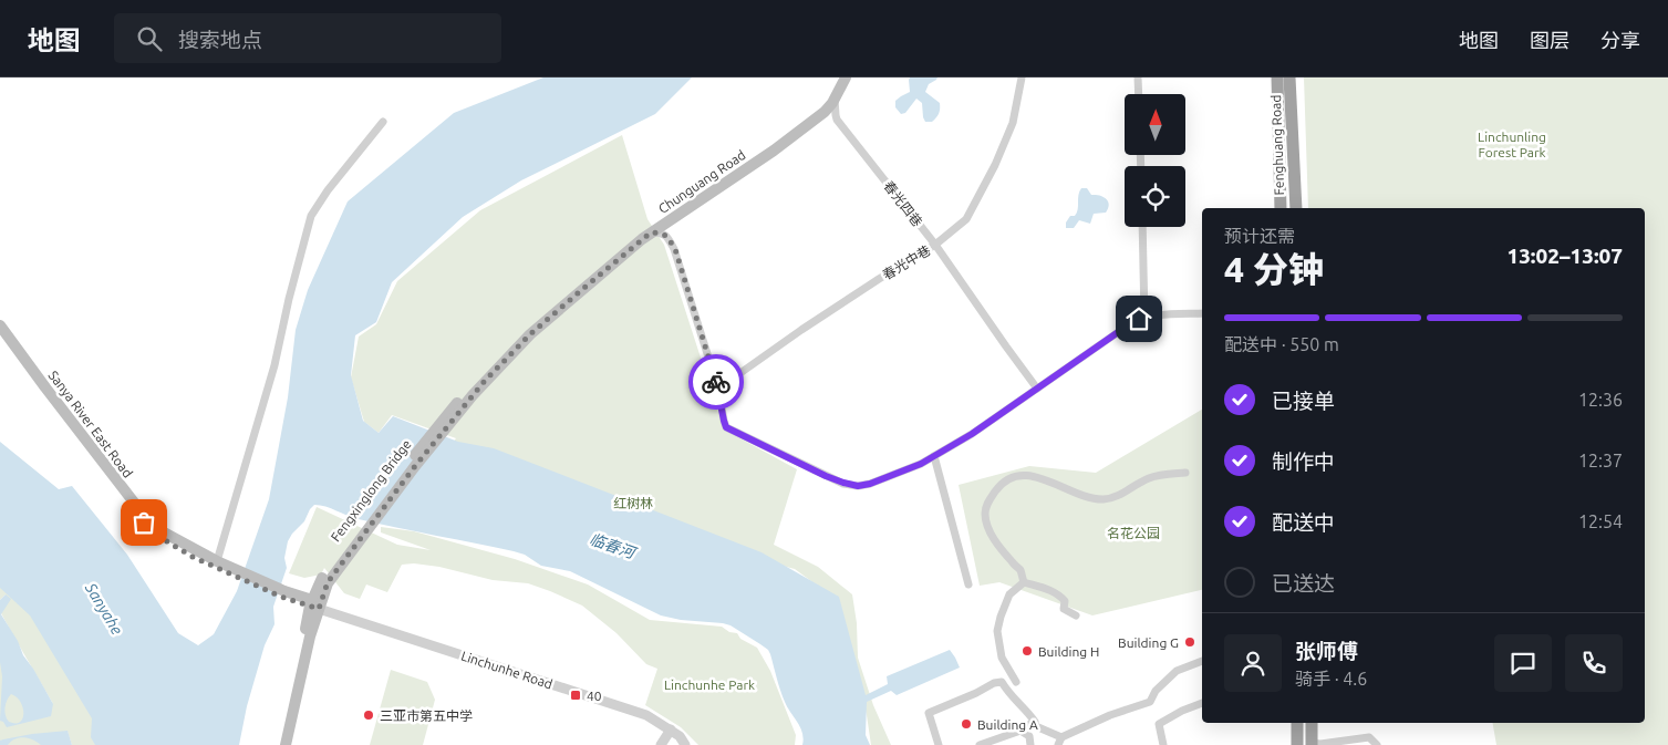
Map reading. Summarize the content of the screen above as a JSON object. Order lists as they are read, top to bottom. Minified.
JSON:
{"streets":{"highway":["Fenghuang Road"],"main road":["Chunguang Road","Sanya River East Road","Fengxinglong Bridge"],"street":["春光四巷","春光中巷","Linchunhe Road"]},"crossings":[["Chunguang Road","春光四巷"],["Chunguang Road","Fengxinglong Bridge"],["春光四巷","春光中巷"],["Fengxinglong Bridge","Linchunhe Road"]],"water":["临春河","Sanyahe"],"parks":["Linchunling Forest Park","红树林","名花公园","Linchunhe Park"],"places":{"other":["Building G","Building H","三亚市第五中学","Building A"],"transit":["40"]},"north":"top","page":{"header":"地图","search":"搜索地点","nav":["地图","图层","分享"],"heading":["4 分钟","预计还需","13:02–13:07"],"panel":["张师傅","骑手 · 4.6"],"bar":"配送中 · 550 m","list":[["已接单","12:36"],["制作中","12:37"],["配送中","12:54"],"已送达"]}}
